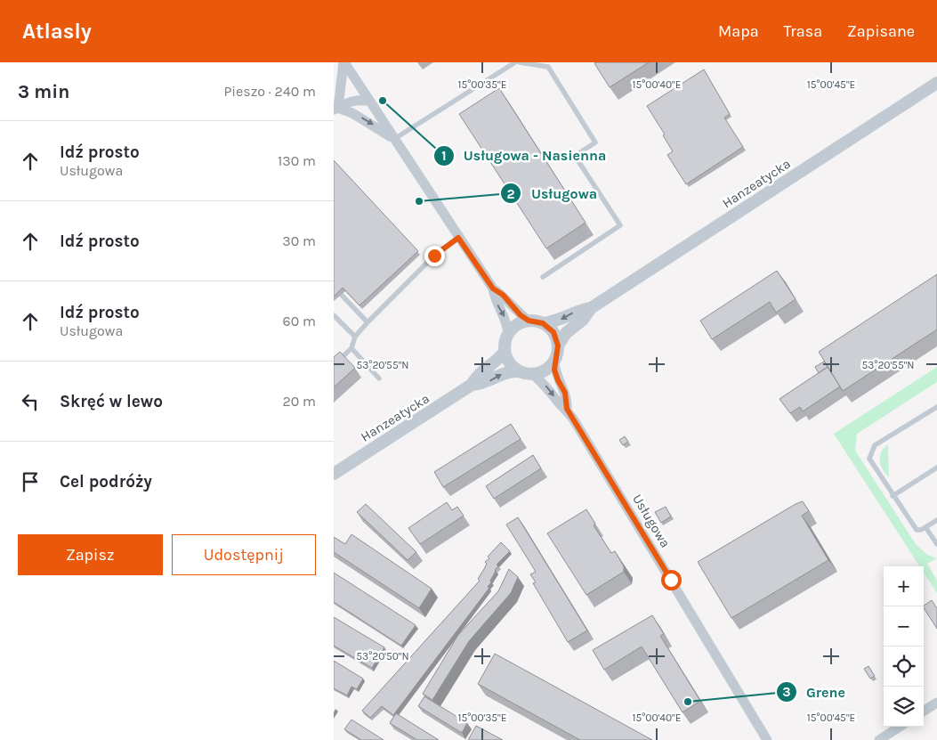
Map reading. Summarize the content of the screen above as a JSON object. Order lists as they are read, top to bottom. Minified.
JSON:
{"streets":{"street":["Hanzeatycka","Usługowa"]},"crossings":[["Hanzeatycka","Usługowa"]],"places":["Usługowa - Nasienna","Usługowa","Grene"],"page":{"header":"Atlasly","nav":["Mapa","Trasa","Zapisane"],"heading":["3 min","Pieszo · 240 m"],"list":[["Idź prosto","Usługowa","130 m"],["Idź prosto","30 m"],["Idź prosto","Usługowa","60 m"],["Skręć w lewo","20 m"],"Cel podróży"],"buttons":["Zapisz","Udostępnij"],"map_buttons":["+","−"]},"coordinates":["15°00'35\"E","15°00'40\"E","15°00'45\"E","53°20'55\"N","53°20'50\"N"]}
